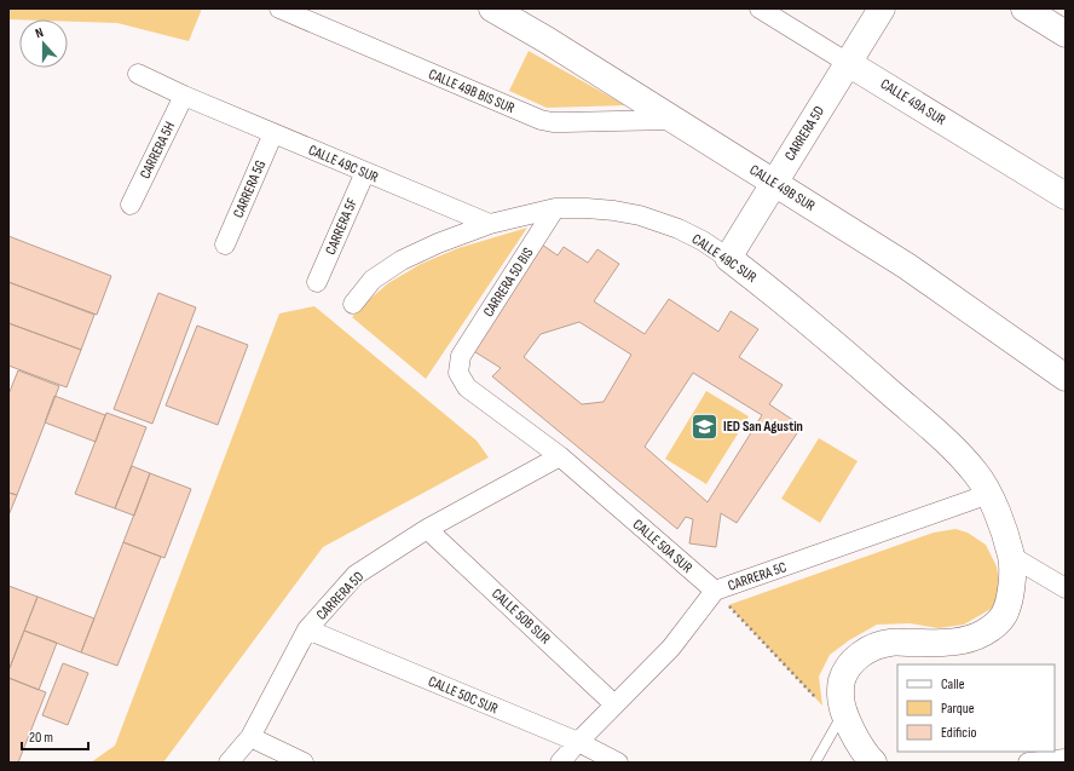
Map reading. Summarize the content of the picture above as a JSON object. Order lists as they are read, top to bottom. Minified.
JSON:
{"streets":{"street":["CALLE 49B BIS SUR","CALLE 49A SUR","CARRERA 5D","CARRERA 5H","CALLE 49C SUR","CALLE 49B SUR","CARRERA 5G","CARRERA 5F","CARRERA 5D BIS","CALLE 50A SUR","CARRERA 5C","CALLE 50B SUR","CALLE 50C SUR"]},"crossings":[["CALLE 49B BIS SUR","CALLE 49B SUR"],["CALLE 49A SUR","CARRERA 5D"],["CARRERA 5D","CALLE 49C SUR"],["CARRERA 5D","CALLE 49B SUR"],["CARRERA 5D","CALLE 50A SUR"],["CARRERA 5D","CALLE 50B SUR"],["CARRERA 5D","CALLE 50C SUR"],["CARRERA 5H","CALLE 49C SUR"],["CALLE 49C SUR","CARRERA 5G"],["CALLE 49C SUR","CARRERA 5F"],["CALLE 49C SUR","CARRERA 5D BIS"],["CALLE 49C SUR","CARRERA 5C"],["CARRERA 5D BIS","CALLE 50A SUR"],["CALLE 50A SUR","CARRERA 5C"],["CARRERA 5C","CALLE 50B SUR"],["CARRERA 5C","CALLE 50C SUR"]],"places":{"school or university":["IED San Agustin"]},"legend":["Calle","Parque","Edificio"],"scale_bar":"20 m","north":"top"}
